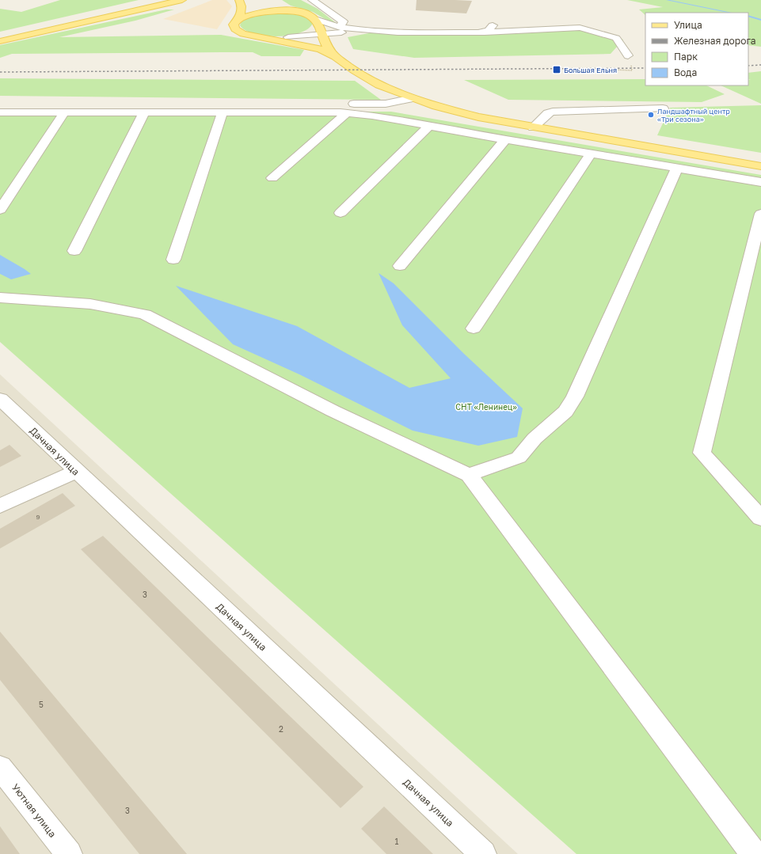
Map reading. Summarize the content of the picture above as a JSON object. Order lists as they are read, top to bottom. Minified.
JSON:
{"streets":{"street":["Дачная улица","Уютная улица"]},"parks":["СНТ «Ленинец»"],"places":{"transit":["Большая Ельня"],"other":["Ландшафтный центр «Три сезона»"]},"house_numbers":["9","3","5","2","3","1"],"legend":["Улица","Железная дорога","Парк","Вода"]}
